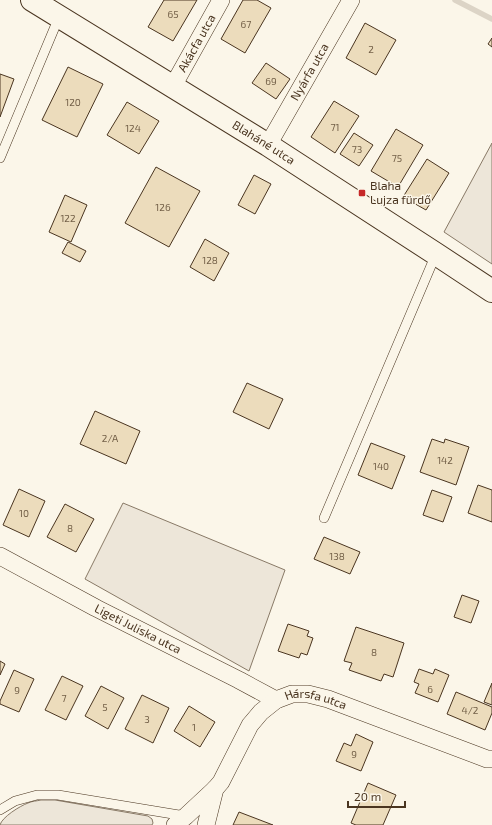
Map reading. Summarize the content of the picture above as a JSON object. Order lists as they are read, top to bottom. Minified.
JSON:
{"streets":{"street":["Akácfa utca","Nyárfa utca","Blaháné utca","Ligeti Juliska utca","Hársfa utca"]},"crossings":[["Akácfa utca","Blaháné utca"],["Nyárfa utca","Blaháné utca"],["Ligeti Juliska utca","Hársfa utca"]],"places":{"transit":["Blaha Lujza fürdő"]},"house_numbers":["65","67","2","69","120","71","124","73","75","126","122","128","2/A","142","140","10","8","138","8","6","9","7","5","4/2","3","1","9"],"scale_bar":"20 m"}
